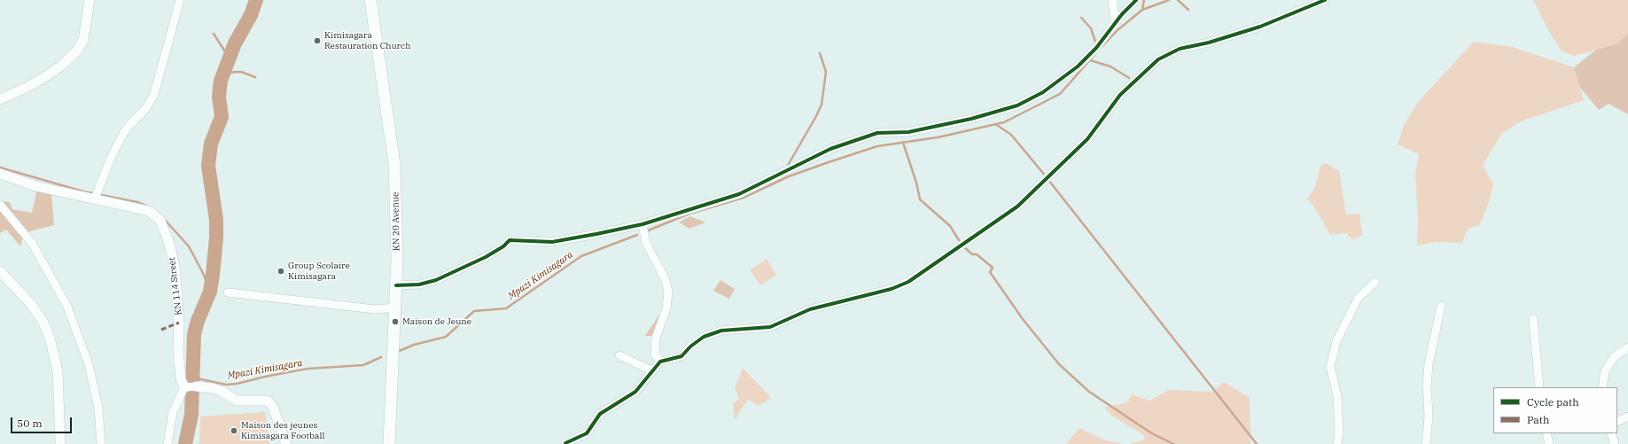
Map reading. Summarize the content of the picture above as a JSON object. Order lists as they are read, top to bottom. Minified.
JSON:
{"streets":{"main road":["KN 20 Avenue"],"street":["KN 114 Street"]},"water":["Mpazi Kimisagara"],"places":["Kimisagara Restauration Church","Group Scolaire Kimisagara","Maison de Jeune","Maison des jeunes Kimisagara Football"],"legend":["Cycle path","Path"],"scale_bar":"50 m"}
